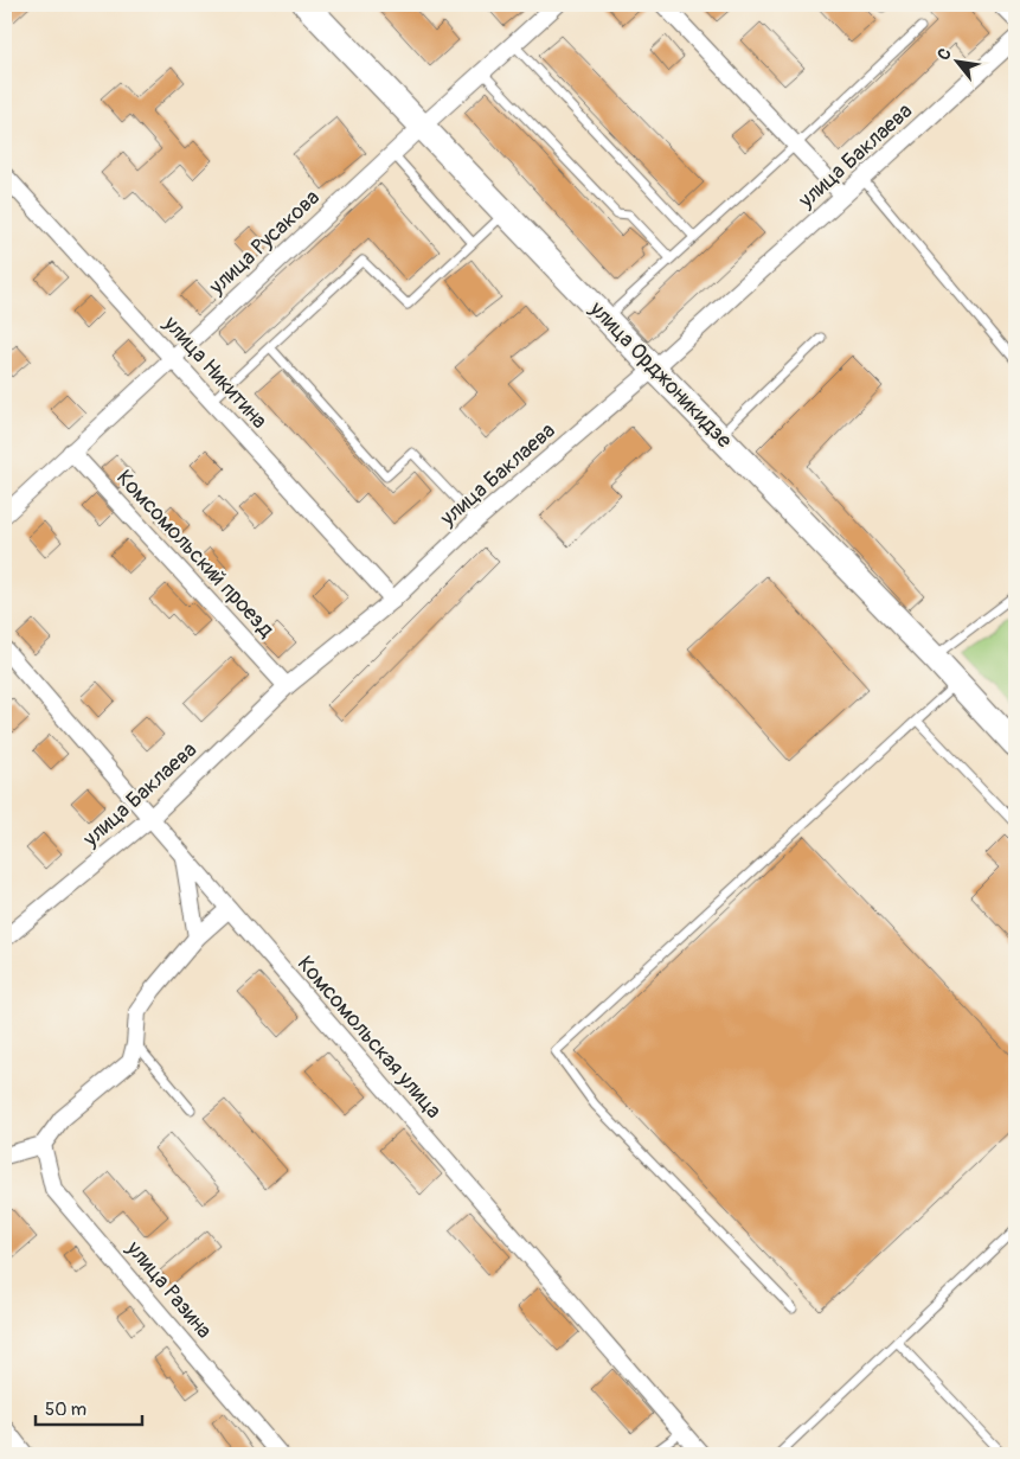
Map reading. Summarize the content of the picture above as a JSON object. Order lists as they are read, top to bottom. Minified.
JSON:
{"streets":{"main road":["улица Орджоникидзе"],"street":["улица Баклаева","улица Русакова","улица Никитина","Комсомольский проезд","Комсомольская улица","улица Разина"]},"crossings":[["улица Баклаева","улица Никитина"],["улица Баклаева","улица Орджоникидзе"],["улица Баклаева","Комсомольский проезд"],["улица Баклаева","Комсомольская улица"],["улица Русакова","улица Никитина"],["улица Русакова","улица Орджоникидзе"],["улица Русакова","Комсомольский проезд"]],"scale_bar":"50 m","north":"top left"}
